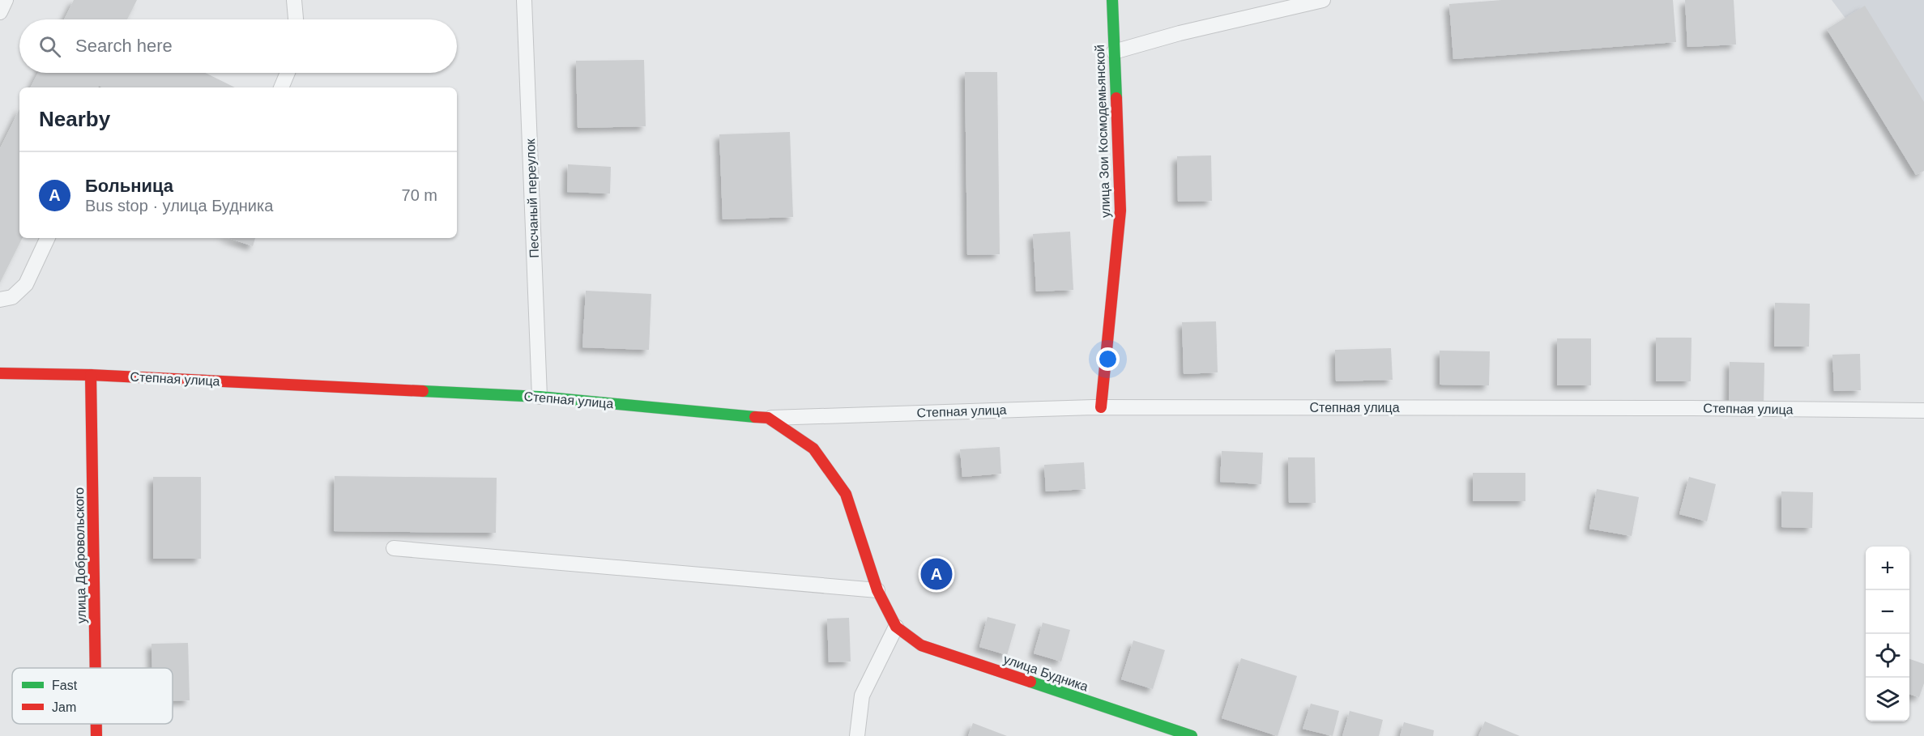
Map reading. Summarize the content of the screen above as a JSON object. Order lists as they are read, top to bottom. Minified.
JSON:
{"streets":{"street":["улица Зои Космодемьянской","Степная улица","улица Добровольского","улица Будника"],"lane":["Песчаный переулок"]},"crossings":[["улица Зои Космодемьянской","Степная улица"],["Песчаный переулок","Степная улица"],["Степная улица","улица Добровольского"]],"legend":["Fast","Jam"],"page":{"search":"Search here","heading":"Nearby","list":[{"mark":"A","name":"Больница","note":"Bus stop · улица Будника","value":"70 m"}],"map_buttons":["+","−"],"pins":"A"}}
